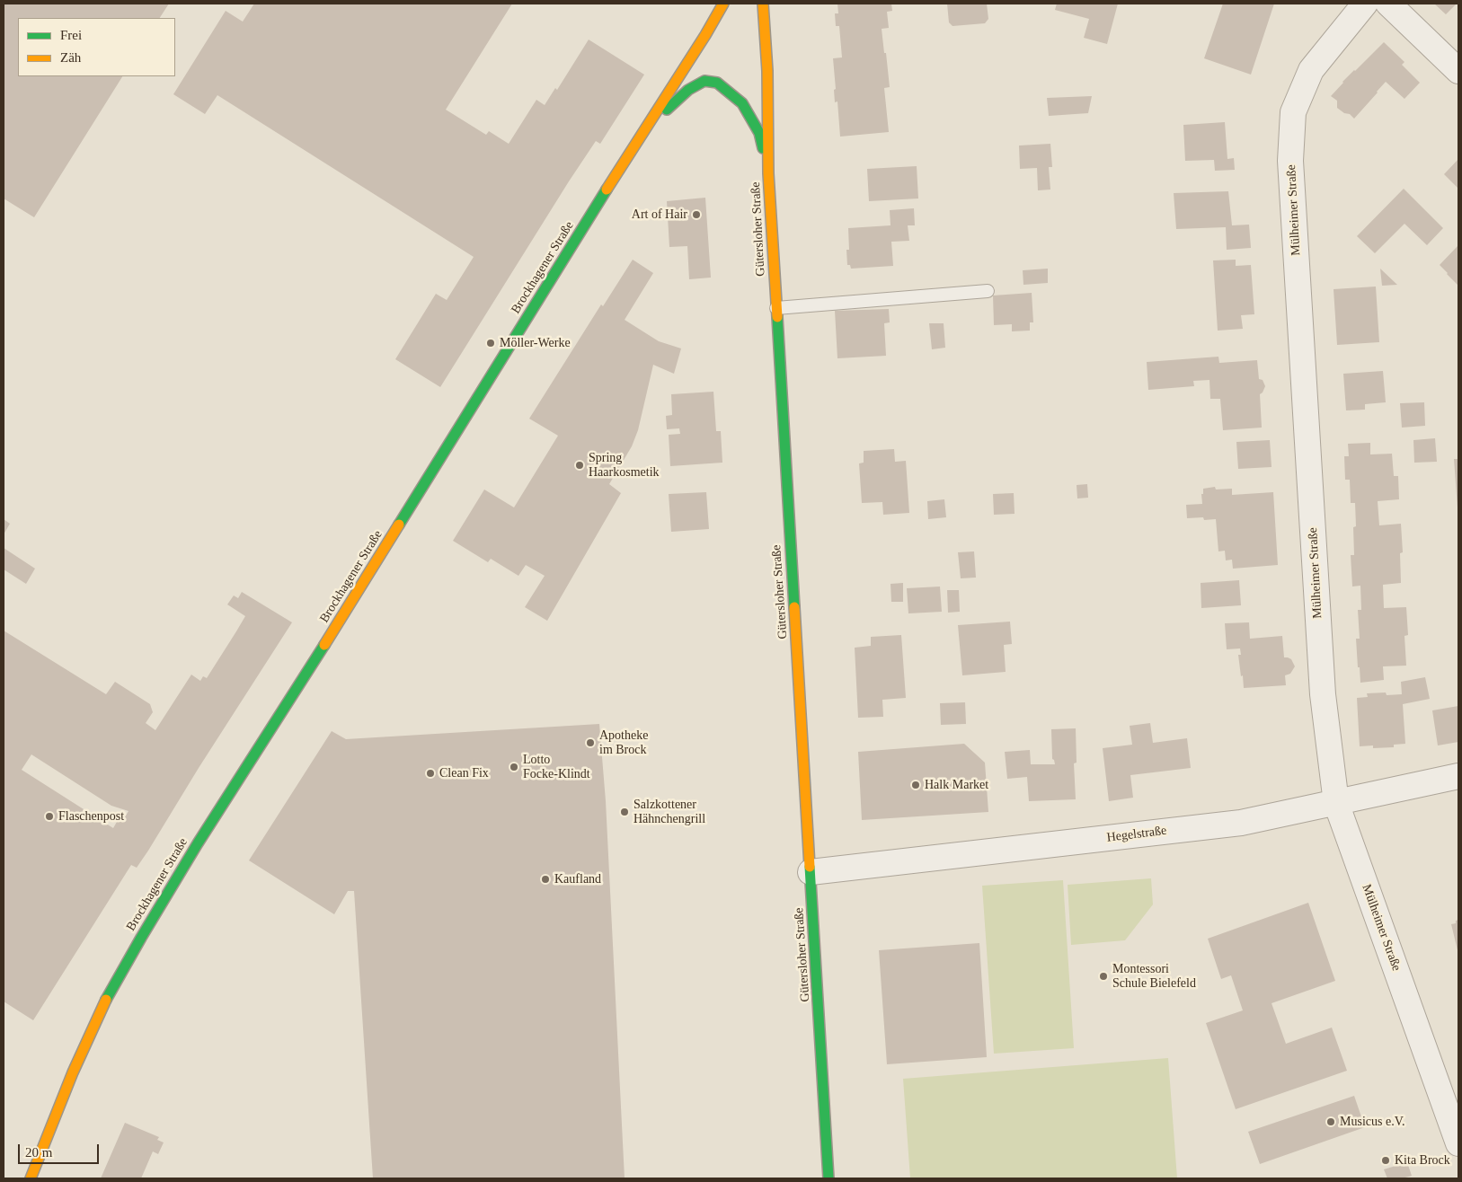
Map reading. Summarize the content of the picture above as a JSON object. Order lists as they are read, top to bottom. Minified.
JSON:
{"streets":{"street":["Mülheimer Straße","Gütersloher Straße","Brockhagener Straße","Hegelstraße"]},"crossings":[["Mülheimer Straße","Hegelstraße"],["Gütersloher Straße","Hegelstraße"]],"places":["Art of Hair","Möller-Werke","Spring Haarkosmetik","Apotheke im Brock","Lotto Focke-Klindt","Clean Fix","Halk Market","Salzkottener Hähnchengrill","Flaschenpost","Kaufland","Montessori Schule Bielefeld","Musicus e.V.","Kita Brock"],"legend":["Frei","Zäh"],"scale_bar":"20 m"}
